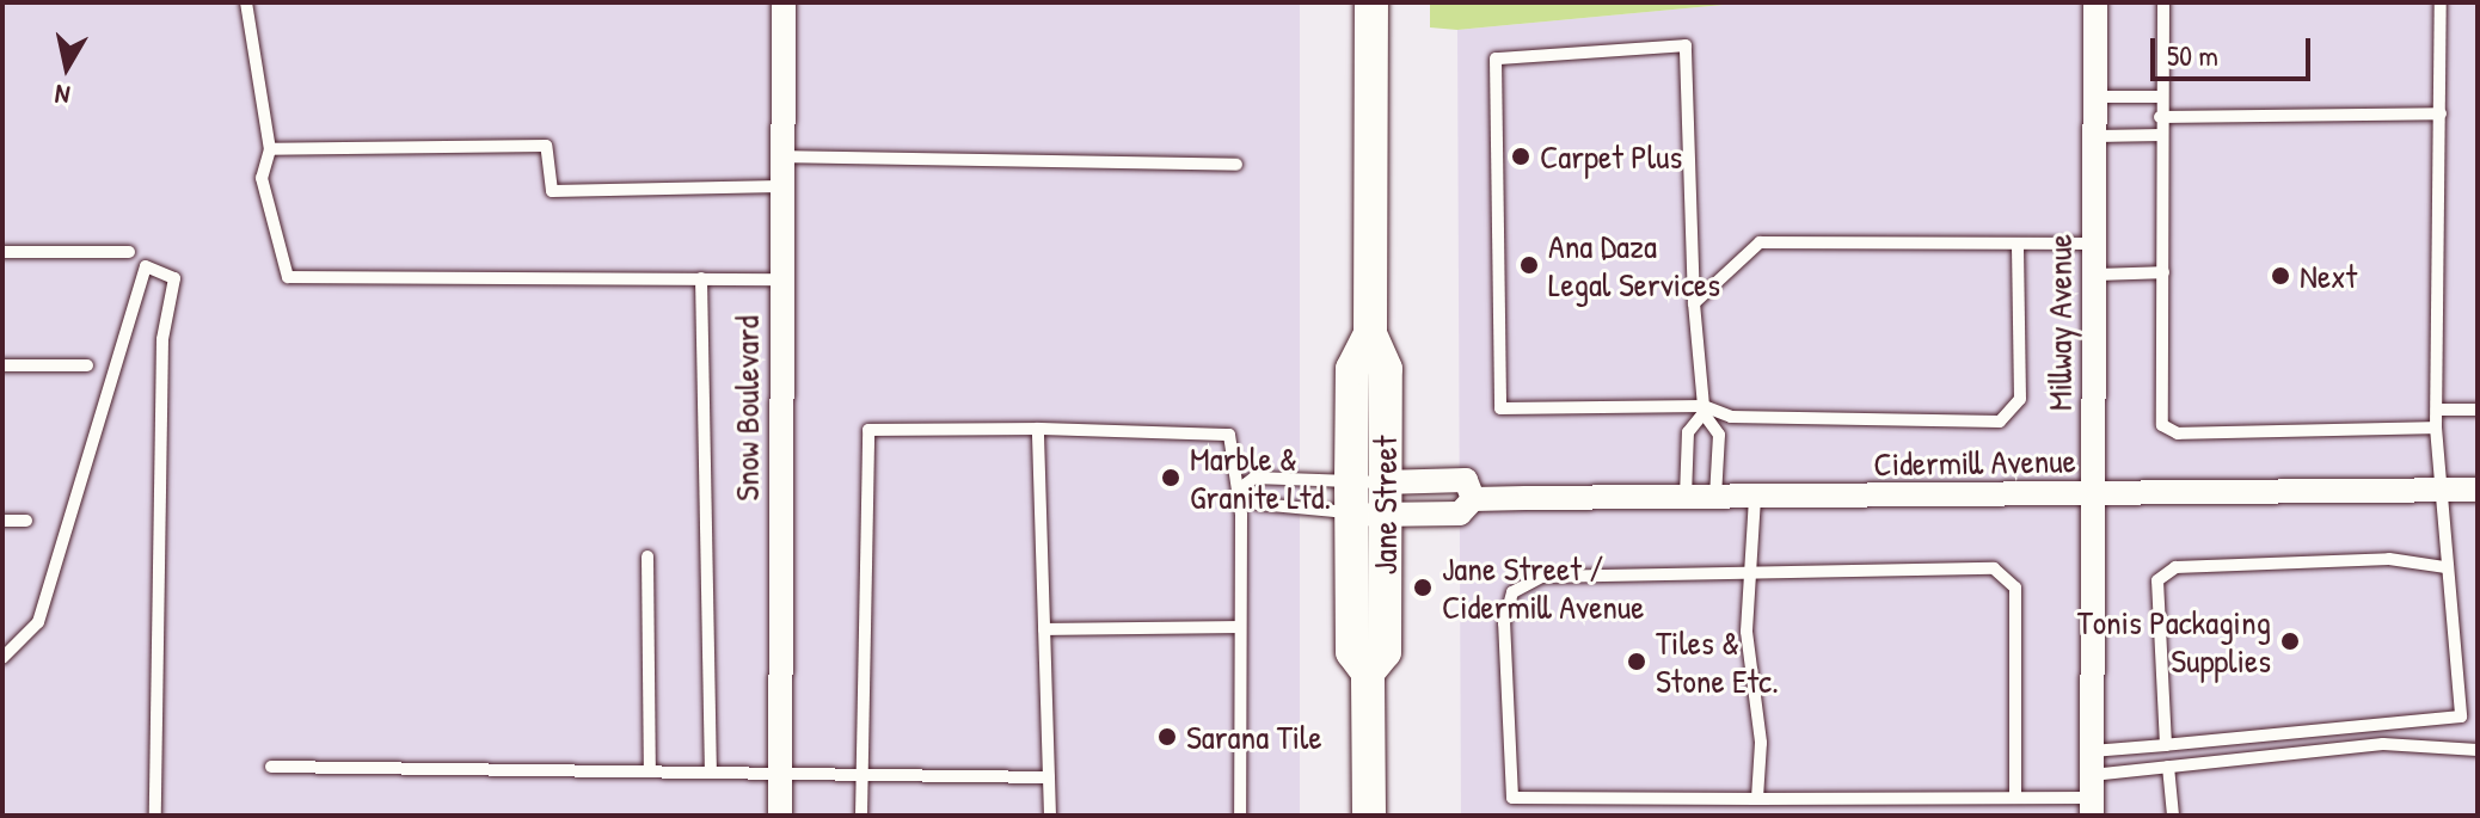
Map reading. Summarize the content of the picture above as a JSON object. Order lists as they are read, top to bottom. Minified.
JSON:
{"streets":{"main road":["Jane Street"],"street":["Millway Avenue","Snow Boulevard","Cidermill Avenue"]},"crossings":[["Millway Avenue","Cidermill Avenue"],["Cidermill Avenue","Jane Street"]],"places":["Carpet Plus","Ana Daza Legal Services","Next","Marble & Granite Ltd.","Jane Street / Cidermill Avenue","Tonis Packaging Supplies","Tiles & Stone Etc.","Sarana Tile"],"scale_bar":"50 m","north":"bottom"}
